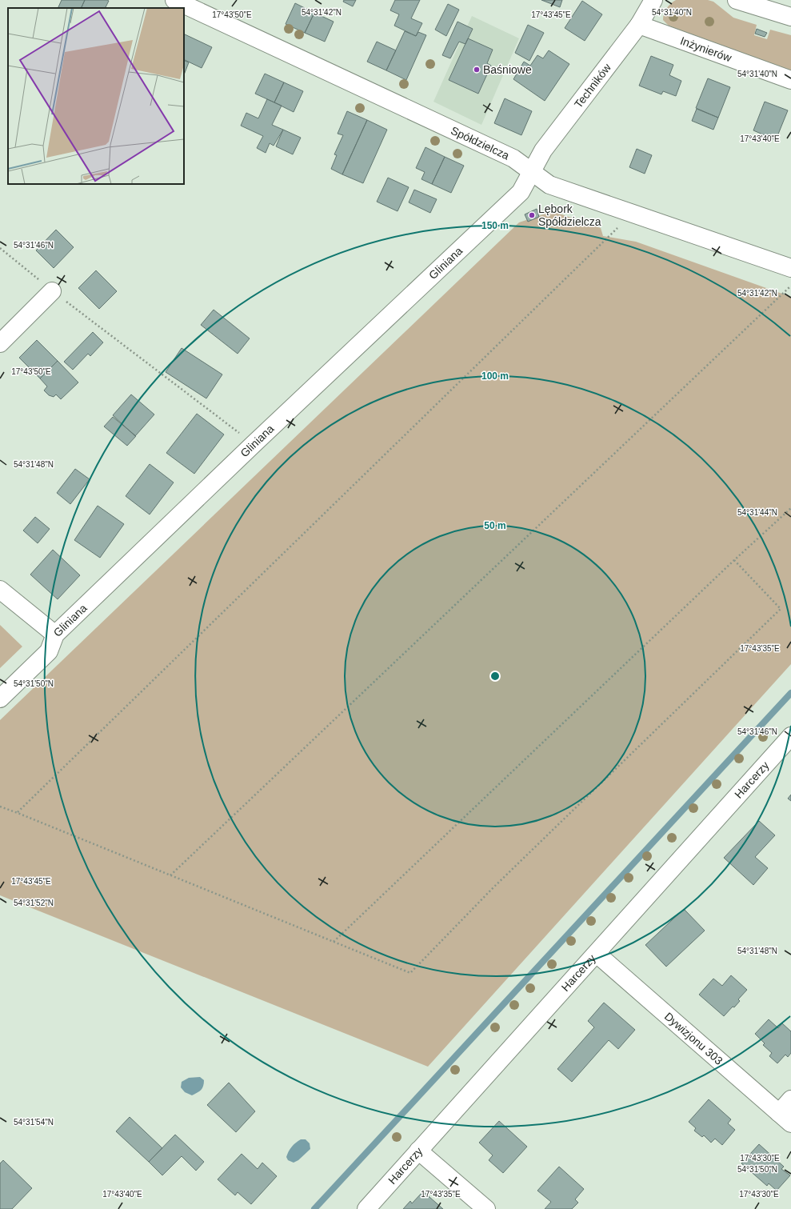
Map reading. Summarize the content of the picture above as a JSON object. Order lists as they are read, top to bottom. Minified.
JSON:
{"streets":{"street":["Inżynierów","Techników","Spółdzielcza","Gliniana","Harcerzy","Dywizjonu 303"]},"crossings":[["Inżynierów","Techników"],["Techników","Spółdzielcza"],["Techników","Gliniana"],["Spółdzielcza","Gliniana"],["Harcerzy","Dywizjonu 303"]],"places":["Baśniowe","Lębork Spółdzielcza"],"coordinates":["54°31'40\"N","54°31'42\"N","17°43'50\"E","17°43'45\"E","17°43'40\"E","54°31'46\"N","54°31'48\"N","54°31'44\"N","17°43'35\"E","54°31'50\"N","54°31'52\"N","54°31'54\"N","17°43'30\"E"],"rings":["150 m","100 m","50 m"]}
